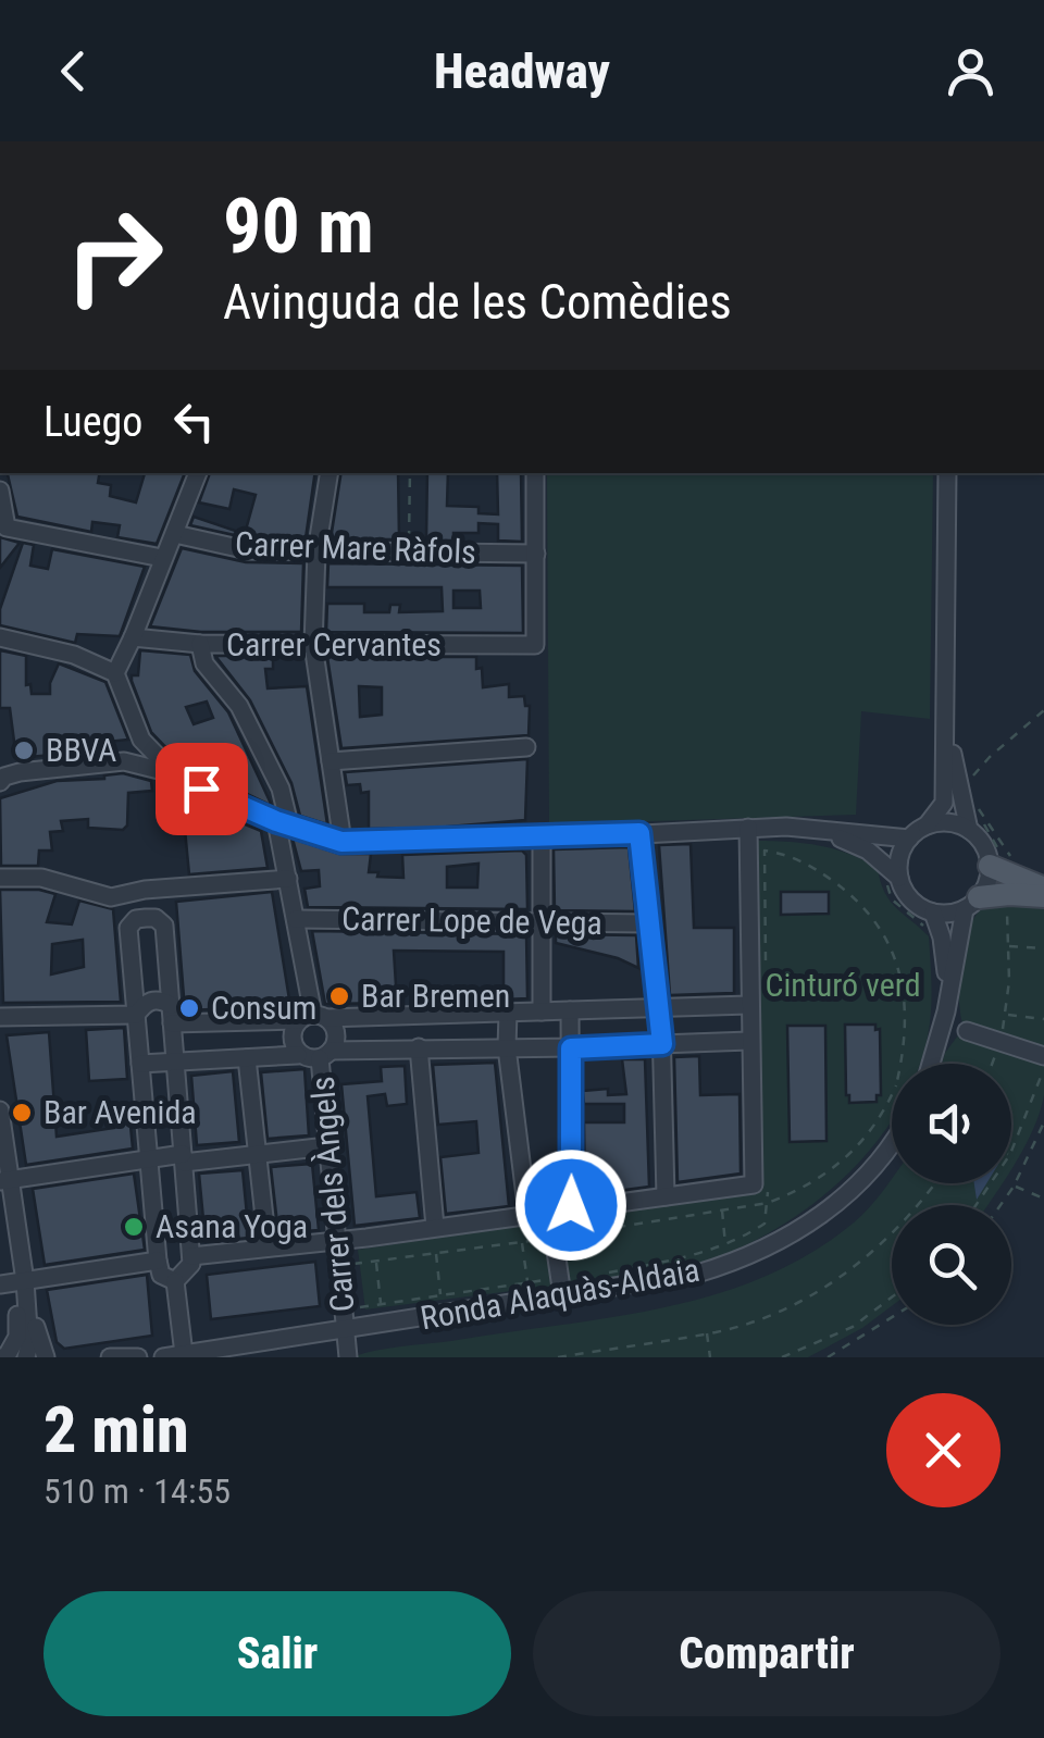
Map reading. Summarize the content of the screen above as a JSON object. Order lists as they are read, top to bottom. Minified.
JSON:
{"streets":{"street":["Carrer Mare Ràfols","Carrer Cervantes","Carrer Lope de Vega","Carrer dels Àngels","Ronda Alaquàs-Aldaia"]},"crossings":[["Carrer Mare Ràfols","Carrer Cervantes"],["Carrer dels Àngels","Ronda Alaquàs-Aldaia"]],"parks":["Cinturó verd"],"places":["BBVA","Bar Bremen","Consum","Bar Avenida","Asana Yoga"],"page":{"header":"Headway","turn":["90 m","Avinguda de les Comèdies"],"then":"Luego","heading":["2 min","510 m · 14:55"],"buttons":["Salir","Compartir"]}}
